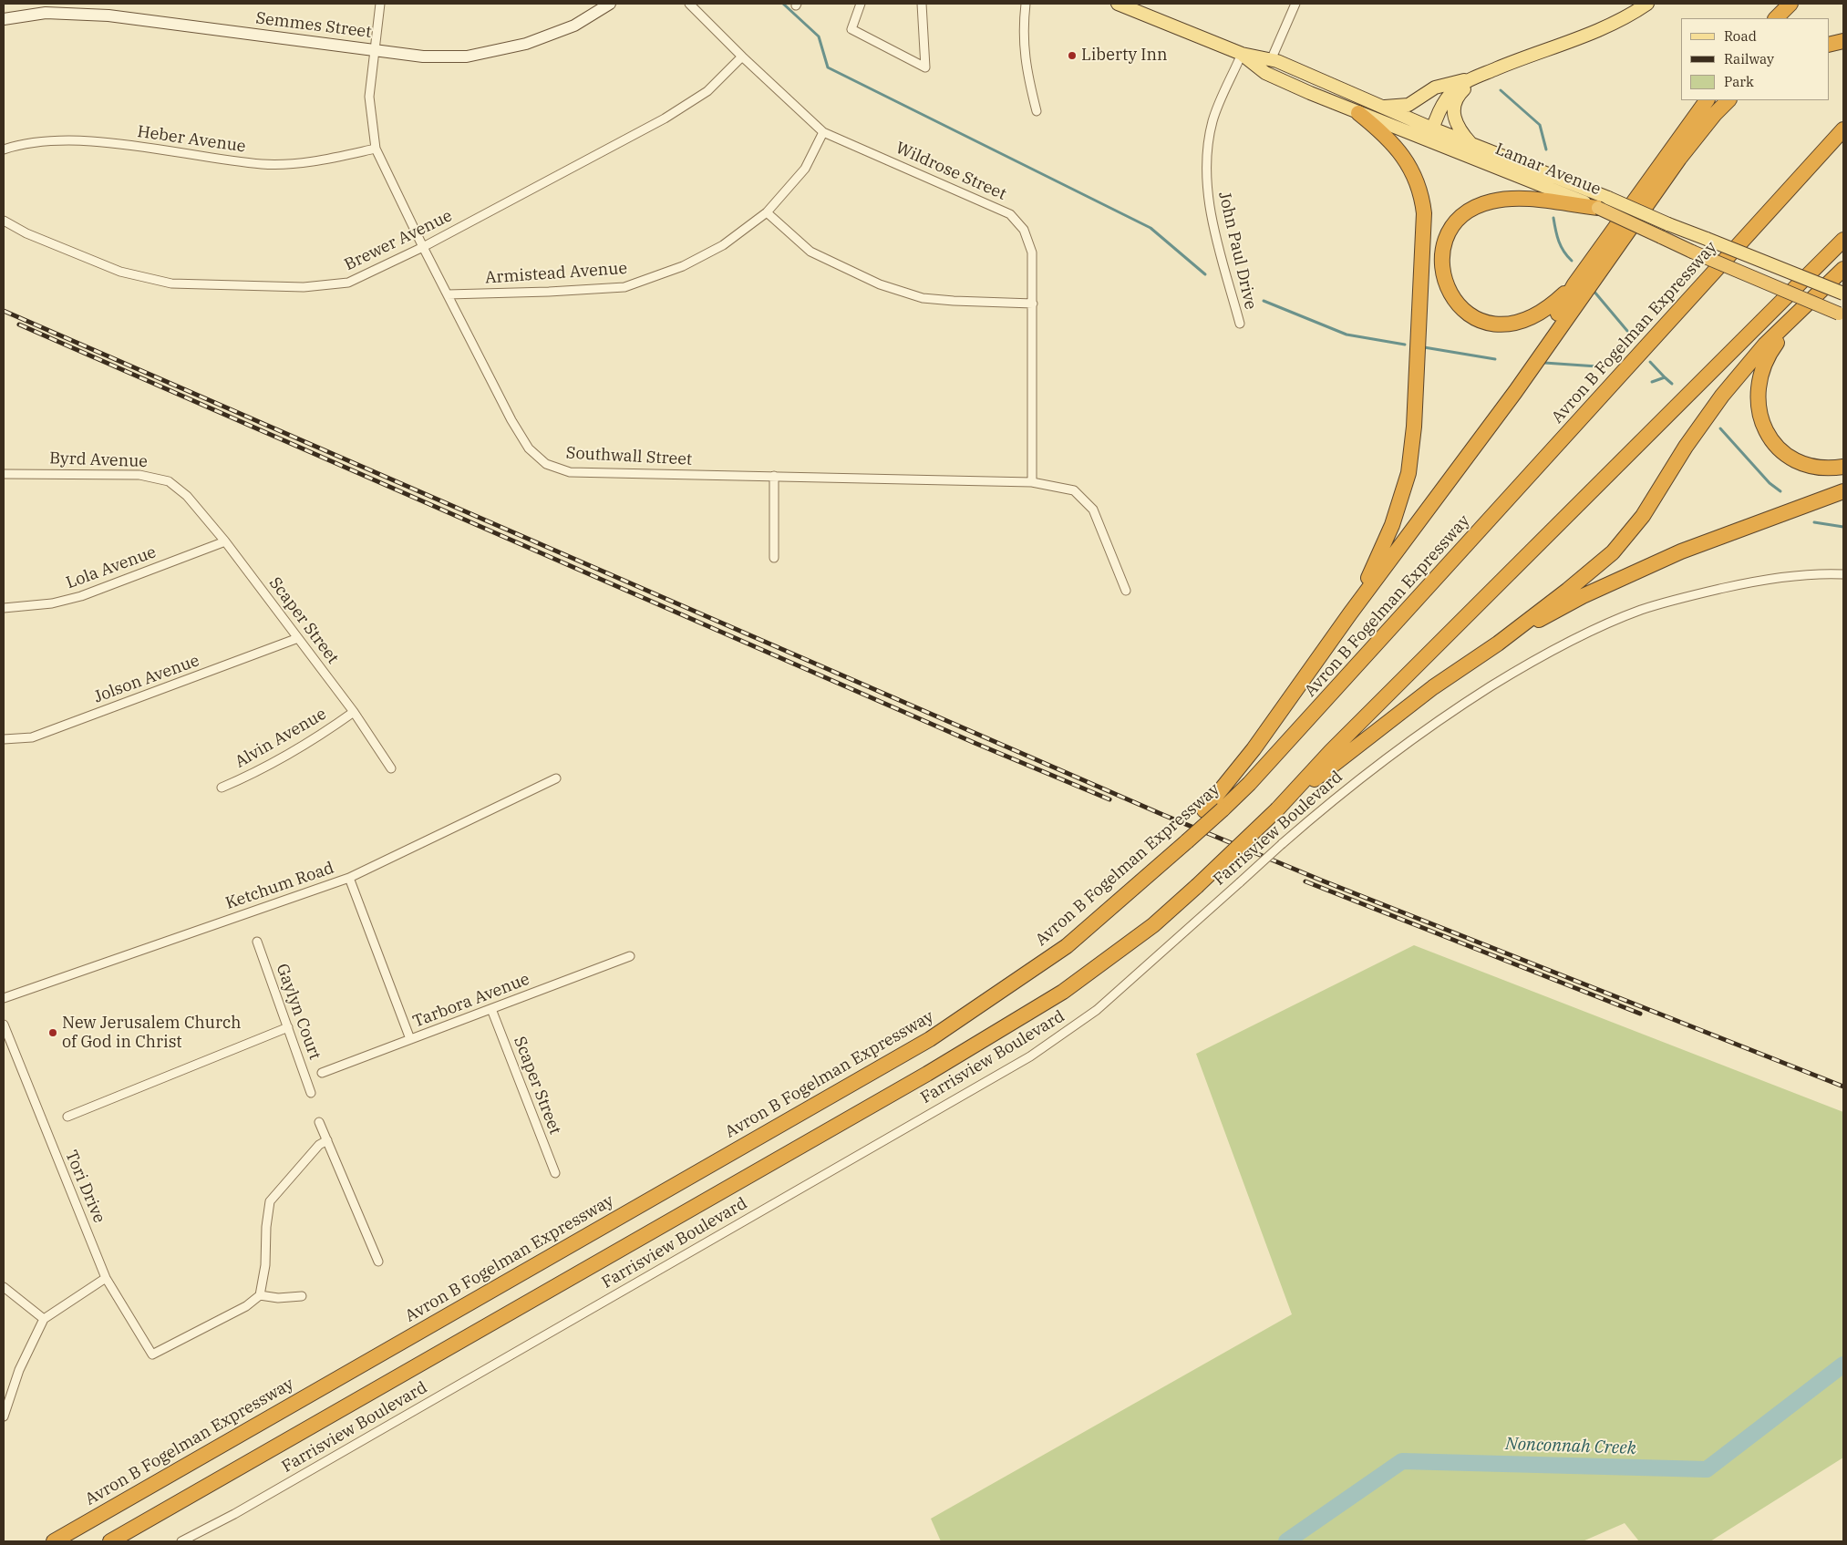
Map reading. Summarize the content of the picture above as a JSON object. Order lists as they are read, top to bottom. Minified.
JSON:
{"streets":{"highway":["Lamar Avenue","Avron B Fogelman Expressway"],"main road":["Semmes Street"],"street":["Heber Avenue","Wildrose Street","Brewer Avenue","John Paul Drive","Armistead Avenue","Southwall Street","Byrd Avenue","Lola Avenue","Scaper Street","Jolson Avenue","Alvin Avenue","Farrisview Boulevard","Ketchum Road","Tarbora Avenue","Gaylyn Court","Tori Drive"]},"crossings":[["Semmes Street","Southwall Street"],["Heber Avenue","Southwall Street"],["Lamar Avenue","John Paul Drive"],["Wildrose Street","Brewer Avenue"],["Wildrose Street","Armistead Avenue"],["Wildrose Street","Southwall Street"],["Brewer Avenue","Southwall Street"],["Armistead Avenue","Southwall Street"],["Byrd Avenue","Scaper Street"],["Lola Avenue","Scaper Street"],["Scaper Street","Jolson Avenue"],["Scaper Street","Alvin Avenue"],["Scaper Street","Tarbora Avenue"]],"water":["Nonconnah Creek"],"places":["Liberty Inn","New Jerusalem Church of God in Christ"],"legend":["Road","Railway","Park"]}
